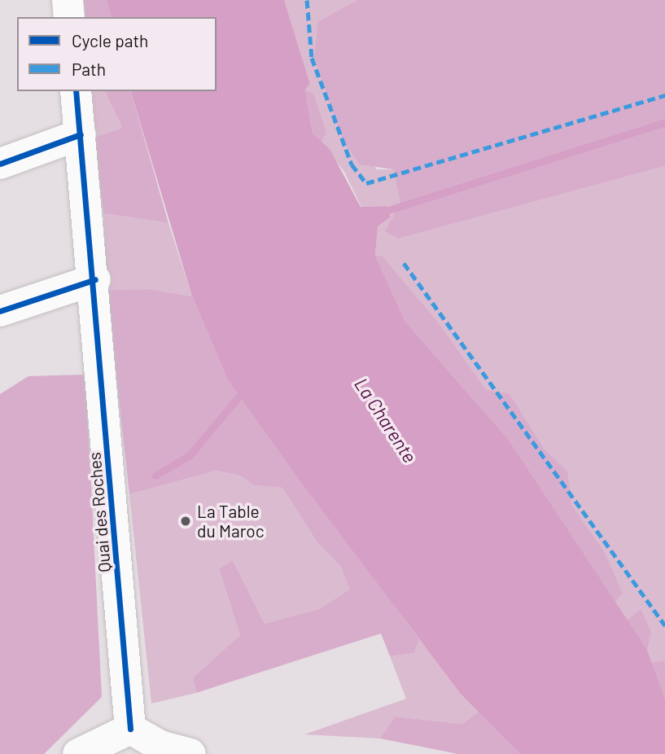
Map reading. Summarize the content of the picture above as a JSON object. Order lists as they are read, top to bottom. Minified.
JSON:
{"streets":{"street":["Quai des Roches"]},"water":["La Charente"],"places":["La Table du Maroc"],"legend":["Cycle path","Path"]}
